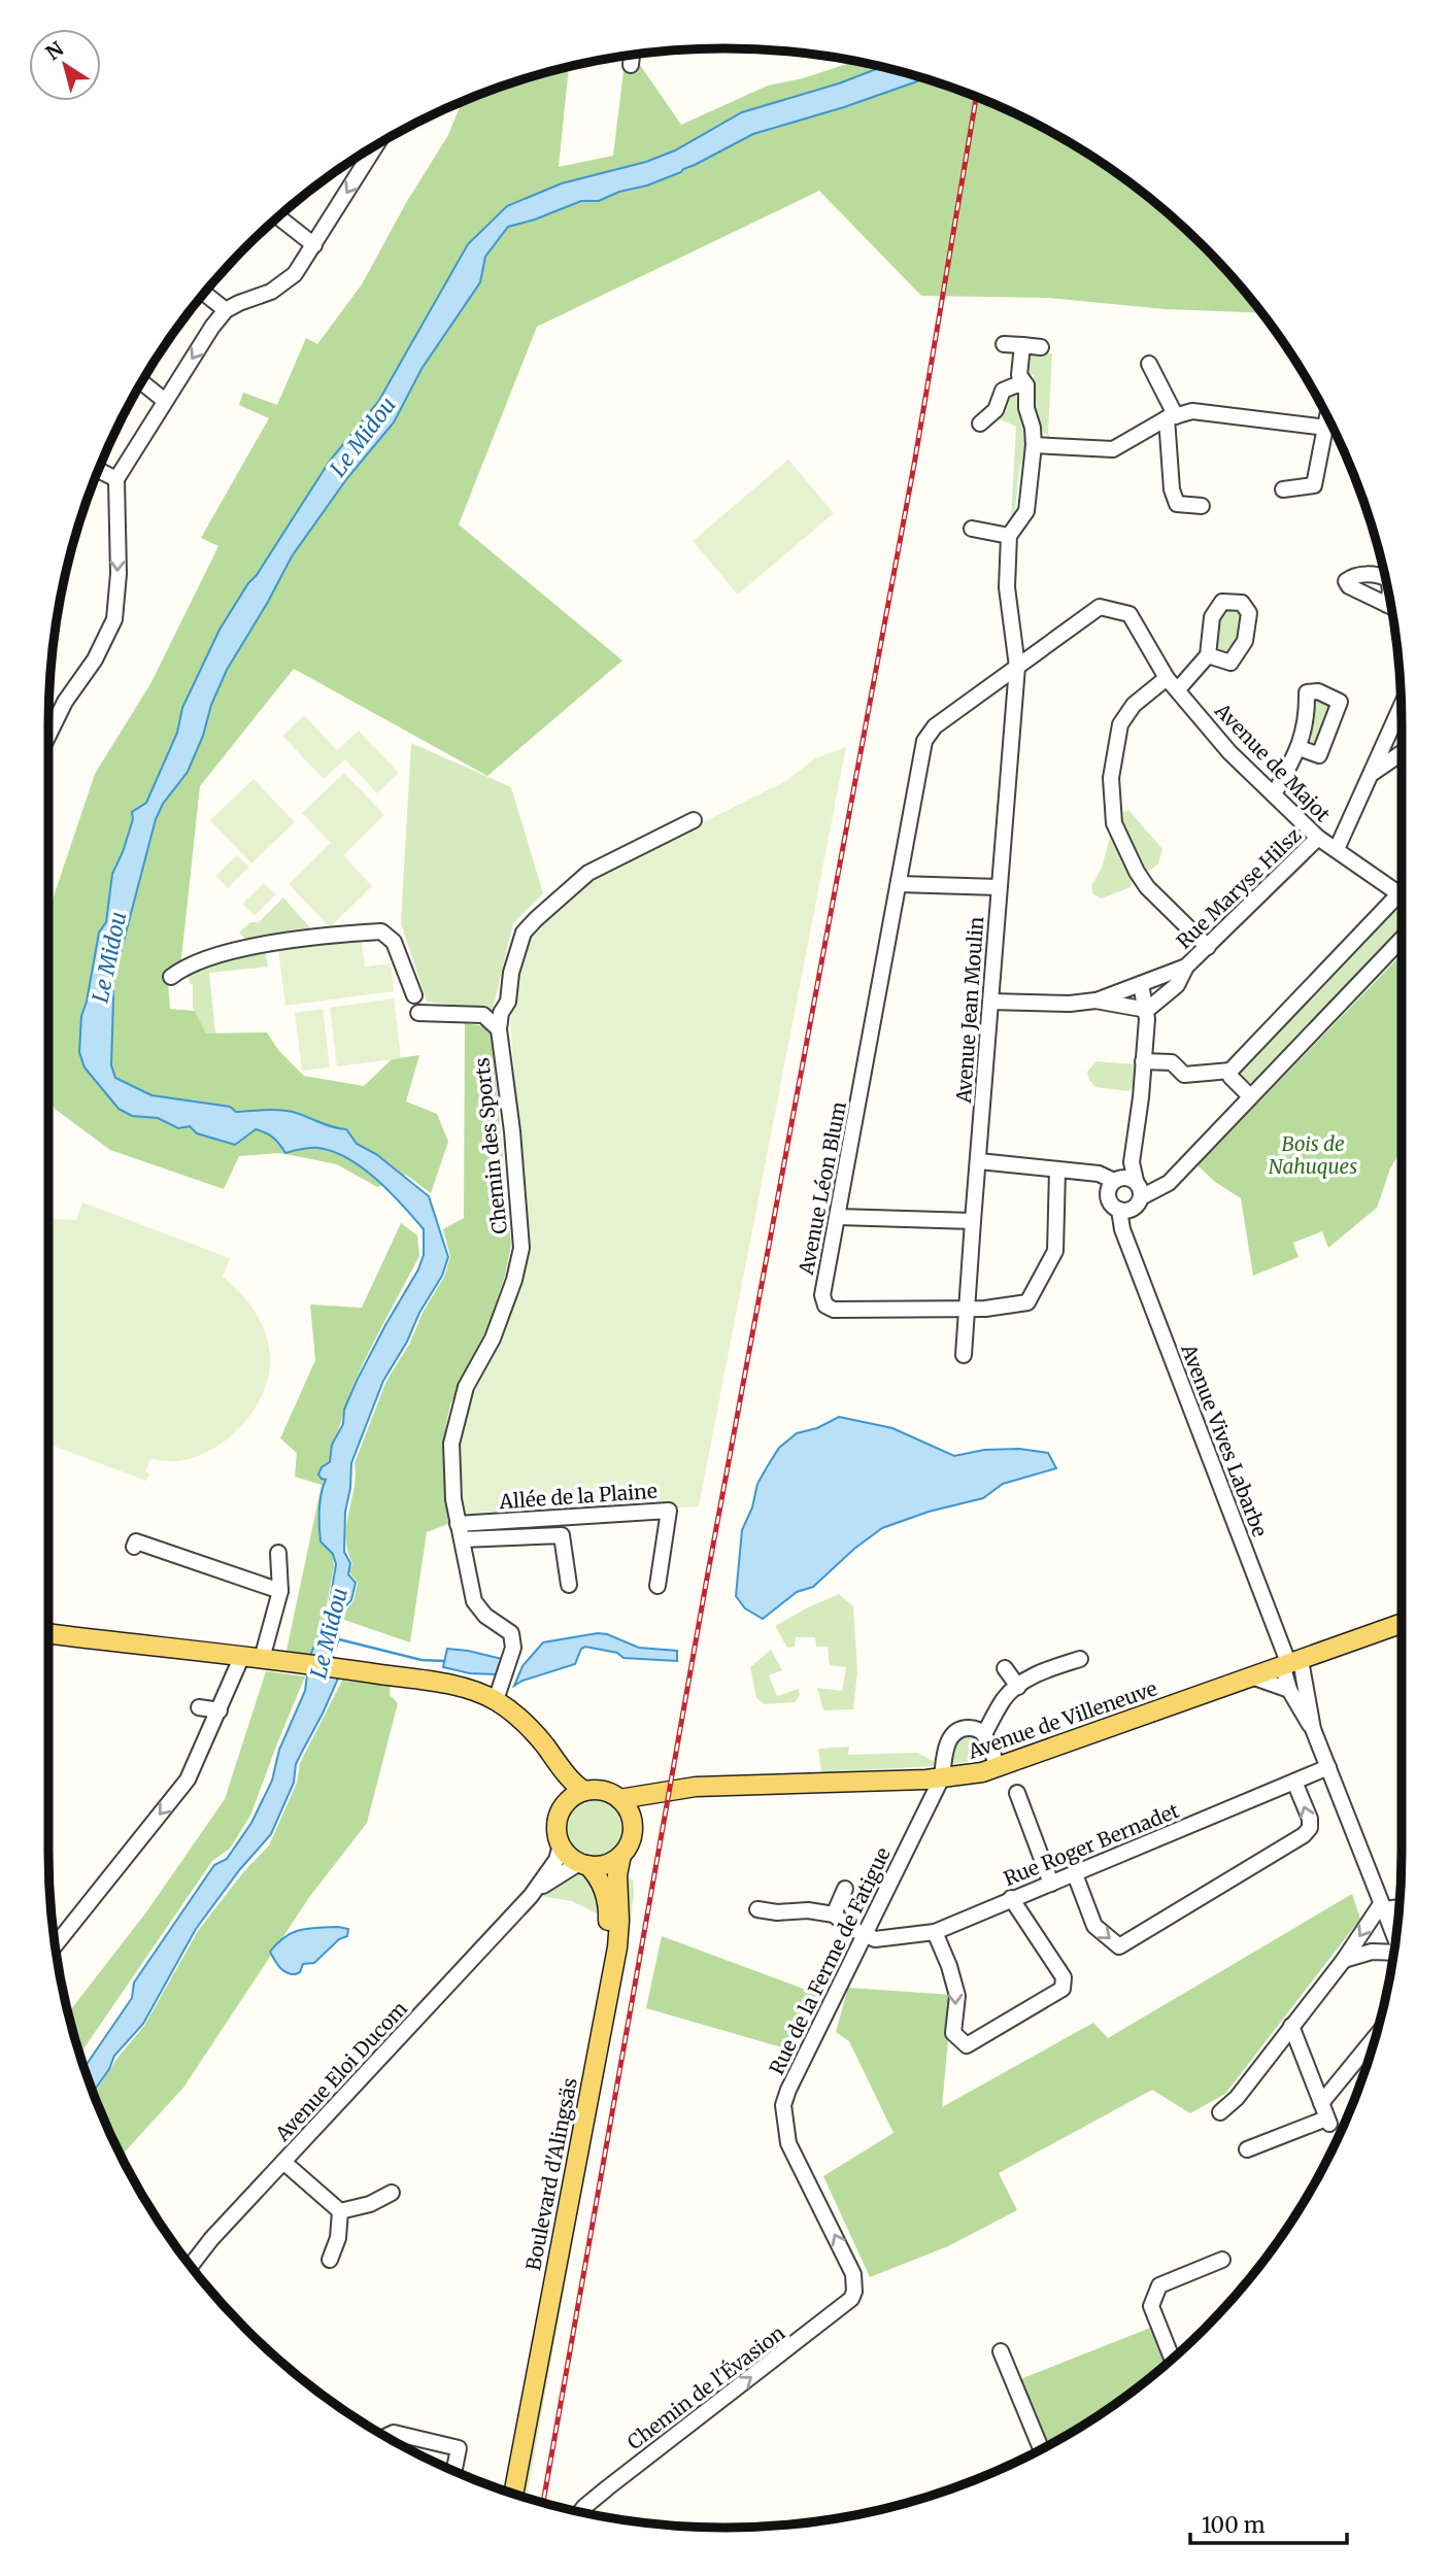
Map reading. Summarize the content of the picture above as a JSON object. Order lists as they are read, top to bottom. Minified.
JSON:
{"streets":{"main road":["Avenue de Villeneuve","Boulevard d'Alingsäs"],"street":["Avenue de Majot","Rue Maryse Hilsz","Avenue Jean Moulin","Chemin des Sports","Avenue Léon Blum","Avenue Vives Labarbe","Allée de la Plaine","Rue Roger Bernadet","Rue de la Ferme de Fatigue","Avenue Eloi Ducom","Chemin de l'Évasion"]},"crossings":[["Avenue de Majot","Rue Maryse Hilsz"],["Avenue de Majot","Avenue Jean Moulin"],["Avenue de Majot","Avenue Léon Blum"],["Rue Maryse Hilsz","Avenue Jean Moulin"],["Avenue Jean Moulin","Avenue Léon Blum"],["Chemin des Sports","Allée de la Plaine"],["Avenue Vives Labarbe","Avenue de Villeneuve"],["Avenue de Villeneuve","Rue de la Ferme de Fatigue"],["Avenue de Villeneuve","Avenue Eloi Ducom"],["Avenue de Villeneuve","Boulevard d'Alingsäs"],["Rue Roger Bernadet","Rue de la Ferme de Fatigue"],["Rue de la Ferme de Fatigue","Chemin de l'Évasion"],["Avenue Eloi Ducom","Boulevard d'Alingsäs"]],"one_way":["Rue de la Ferme de Fatigue","Chemin de l'Évasion"],"water":["Le Midou"],"parks":["Bois de Nahuques"],"scale_bar":"100 m","north":"top left"}
